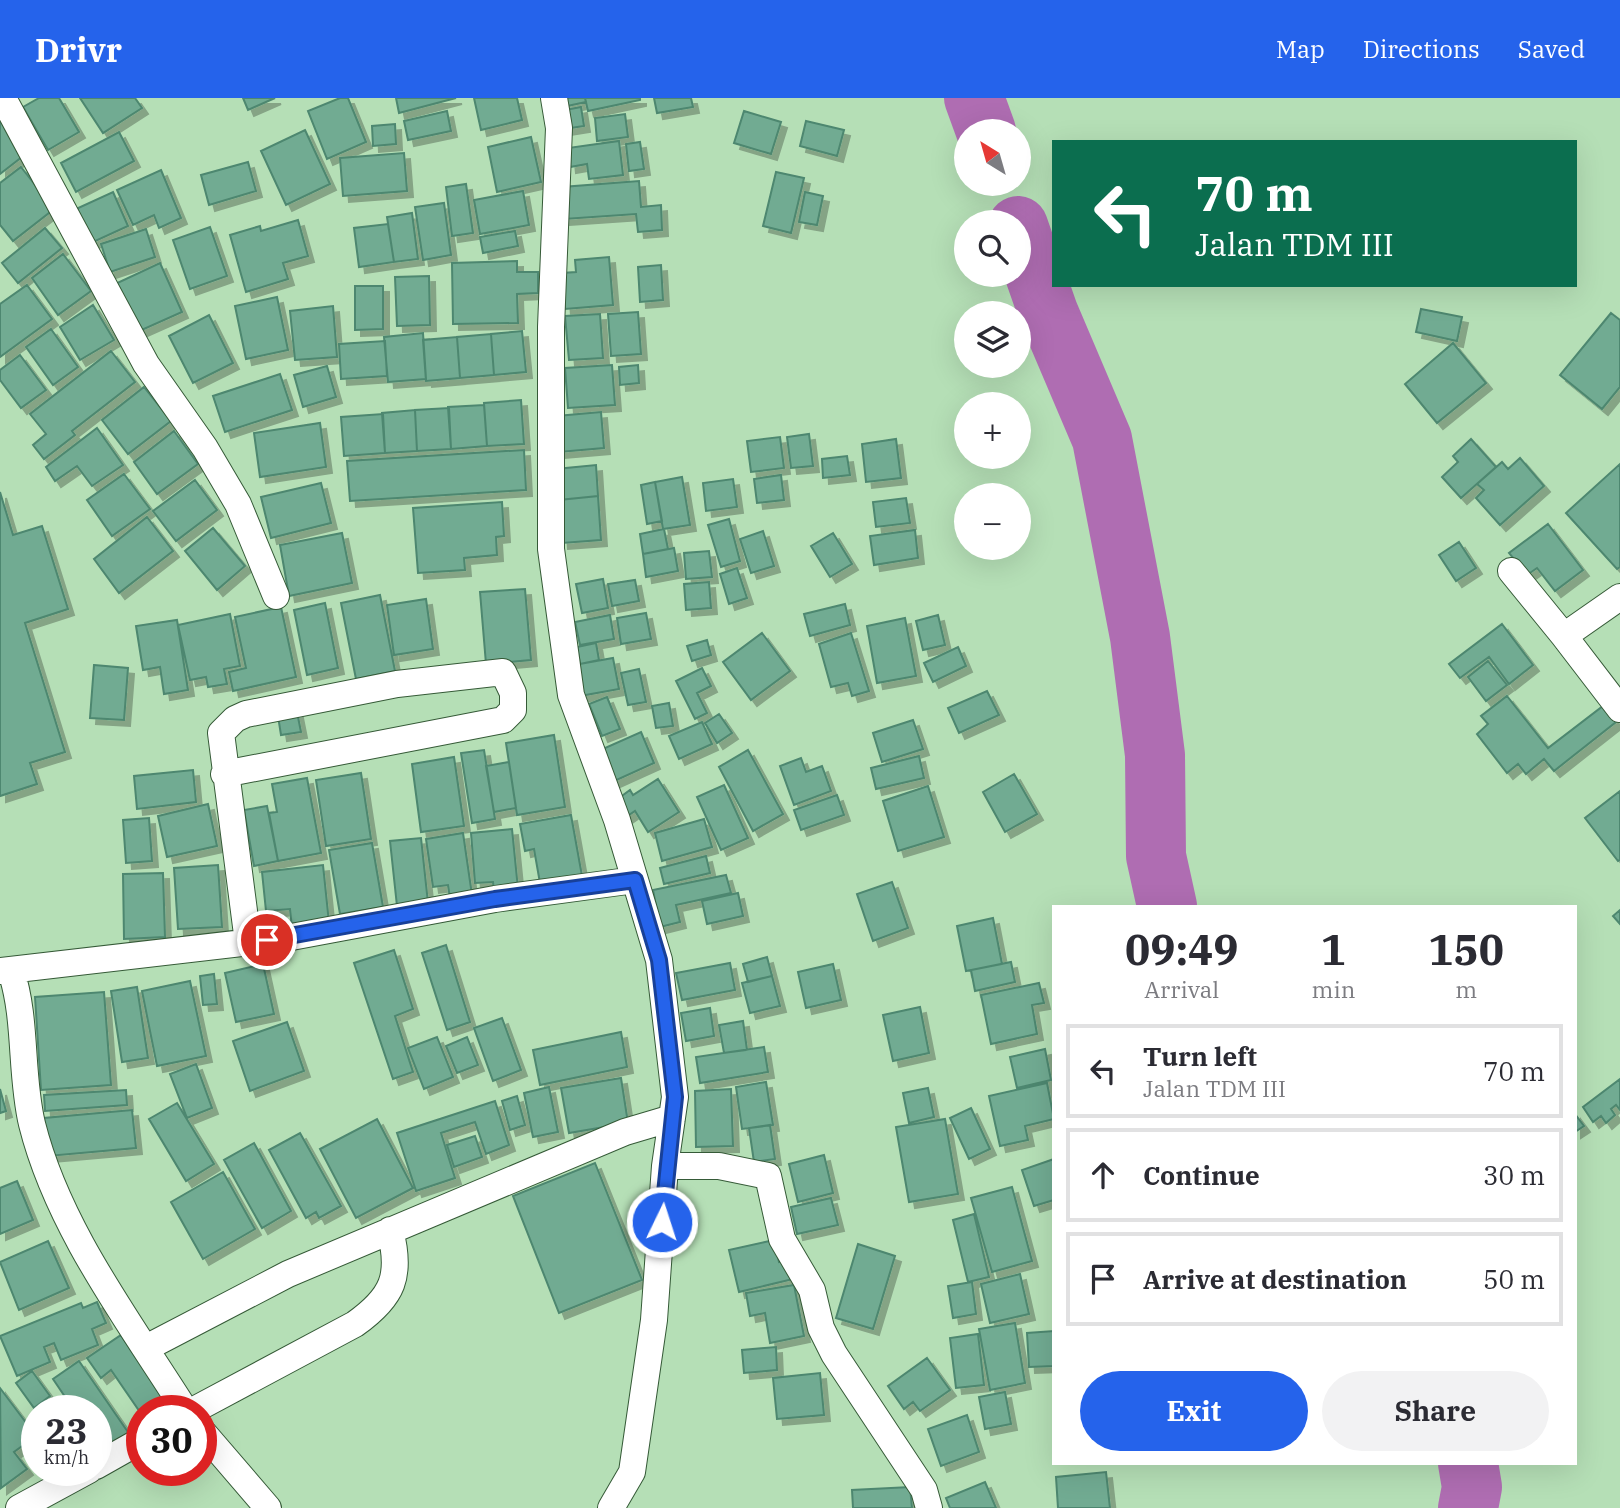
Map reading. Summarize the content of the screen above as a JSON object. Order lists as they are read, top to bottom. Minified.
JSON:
{"north":"top left","page":{"header":"Drivr","nav":["Map","Directions","Saved"],"map_buttons":["+","−"],"turn":["70 m","Jalan TDM III"],"eta":["09:49","Arrival","1","min","150","m"],"list":[{"name":"Turn left","note":"Jalan TDM III","value":"70 m"},{"name":"Continue","value":"30 m"},{"name":"Arrive at destination","value":"50 m"}],"buttons":["Exit","Share"],"speed":"23 km/h","limit":"30"}}
